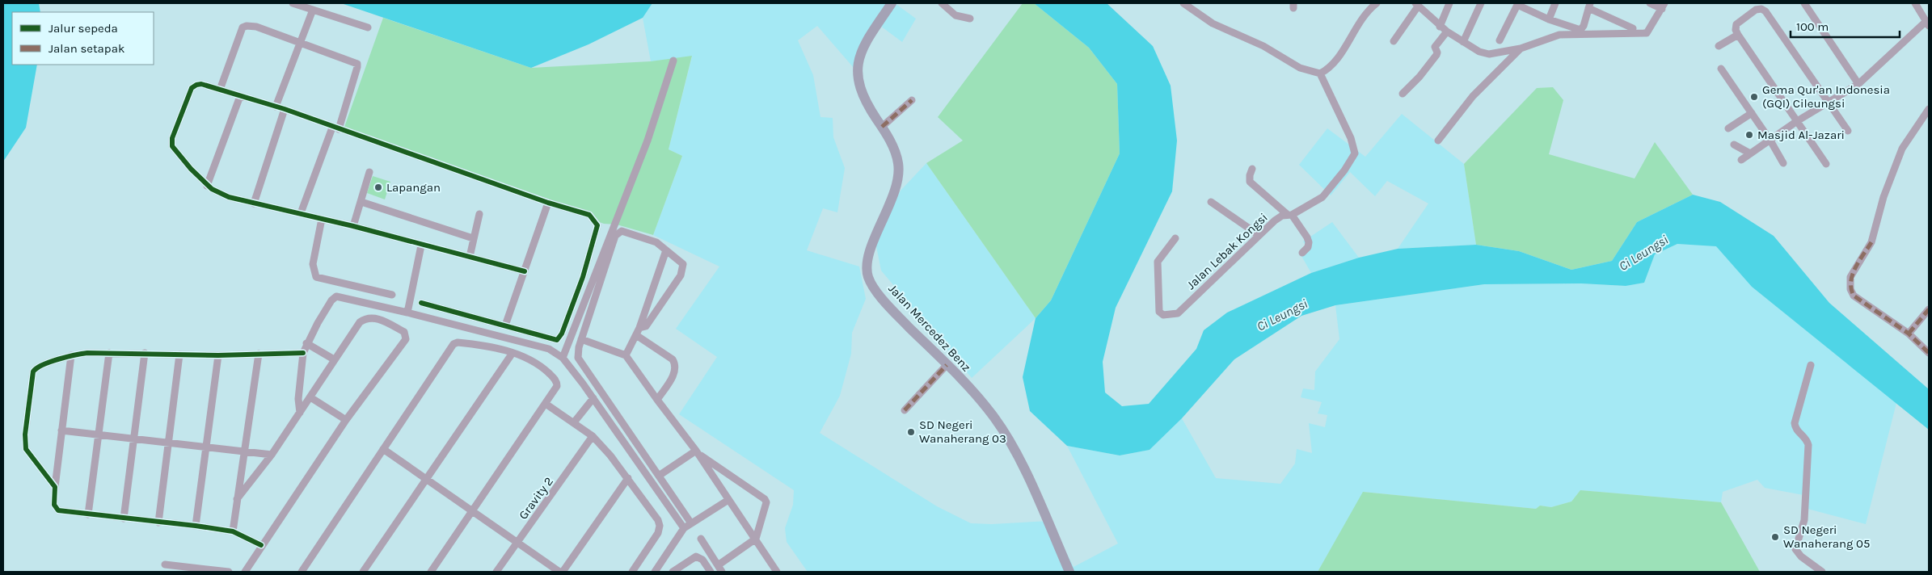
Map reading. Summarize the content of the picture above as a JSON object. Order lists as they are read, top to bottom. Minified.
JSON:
{"streets":{"main road":["Jalan Mercedez Benz"],"street":["Jalan Lebak Kongsi","Gravity 2"]},"water":["Ci Leungsi"],"places":["Gema Qur'an Indonesia (GQI) Cileungsi","Masjid Al-Jazari","Lapangan","SD Negeri Wanaherang 03","SD Negeri Wanaherang 05"],"legend":["Jalur sepeda","Jalan setapak"],"scale_bar":"100 m"}
